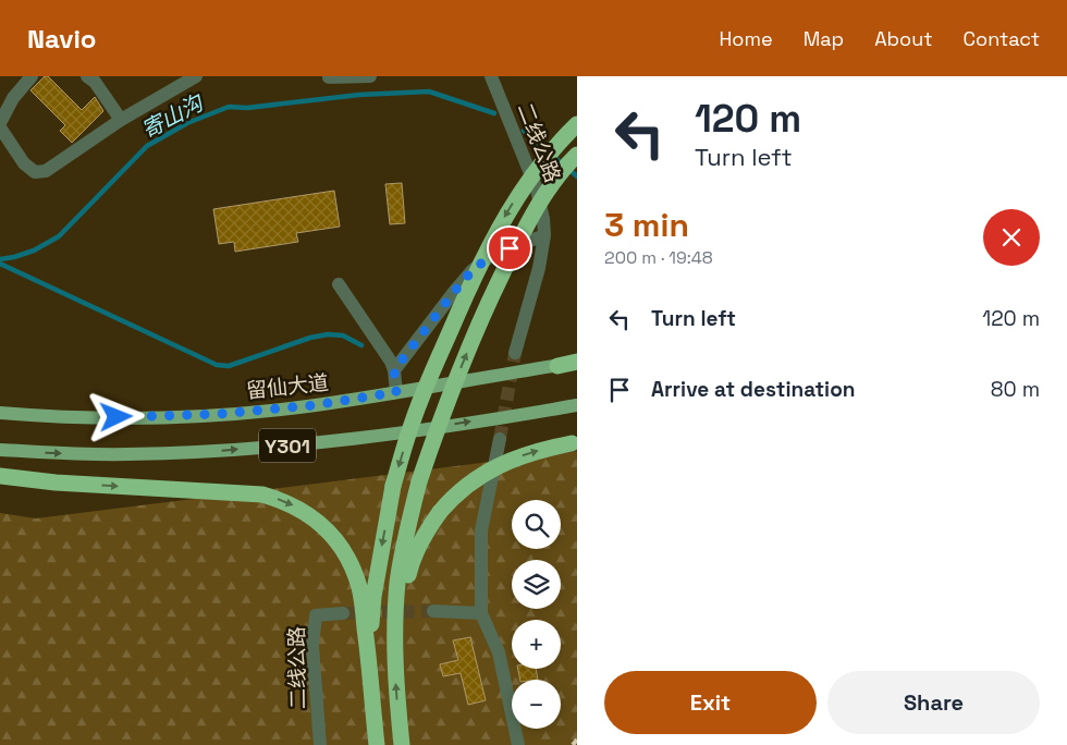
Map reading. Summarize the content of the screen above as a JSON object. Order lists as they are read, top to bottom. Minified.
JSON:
{"streets":{"main road":["留仙大道","Y301"],"street":["二线公路"]},"water":["寄山沟"],"page":{"header":"Navio","nav":["Home","Map","About","Contact"],"turn":["120 m","Turn left"],"heading":["3 min","200 m · 19:48"],"list":[{"name":"Turn left","value":"120 m"},{"name":"Arrive at destination","value":"80 m"}],"map_buttons":["+","−"],"buttons":["Exit","Share"]}}
